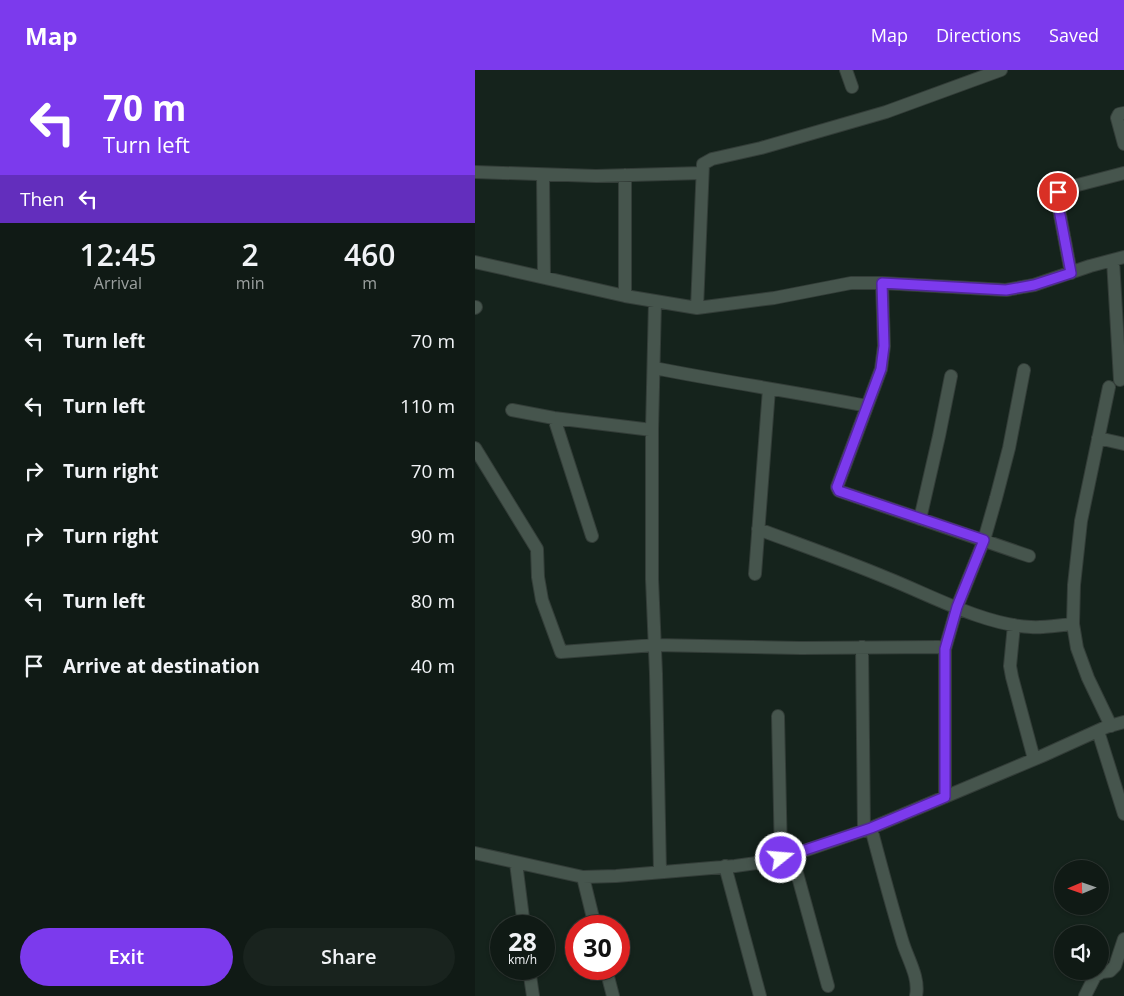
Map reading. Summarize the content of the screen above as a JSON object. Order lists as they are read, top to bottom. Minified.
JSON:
{"north":"left","page":{"header":"Map","nav":["Map","Directions","Saved"],"turn":["70 m","Turn left"],"then":"Then","eta":["12:45","Arrival","2","min","460","m"],"list":[{"name":"Turn left","value":"70 m"},{"name":"Turn left","value":"110 m"},{"name":"Turn right","value":"70 m"},{"name":"Turn right","value":"90 m"},{"name":"Turn left","value":"80 m"},{"name":"Arrive at destination","value":"40 m"}],"speed":"28 km/h","limit":"30","buttons":["Exit","Share"]}}
